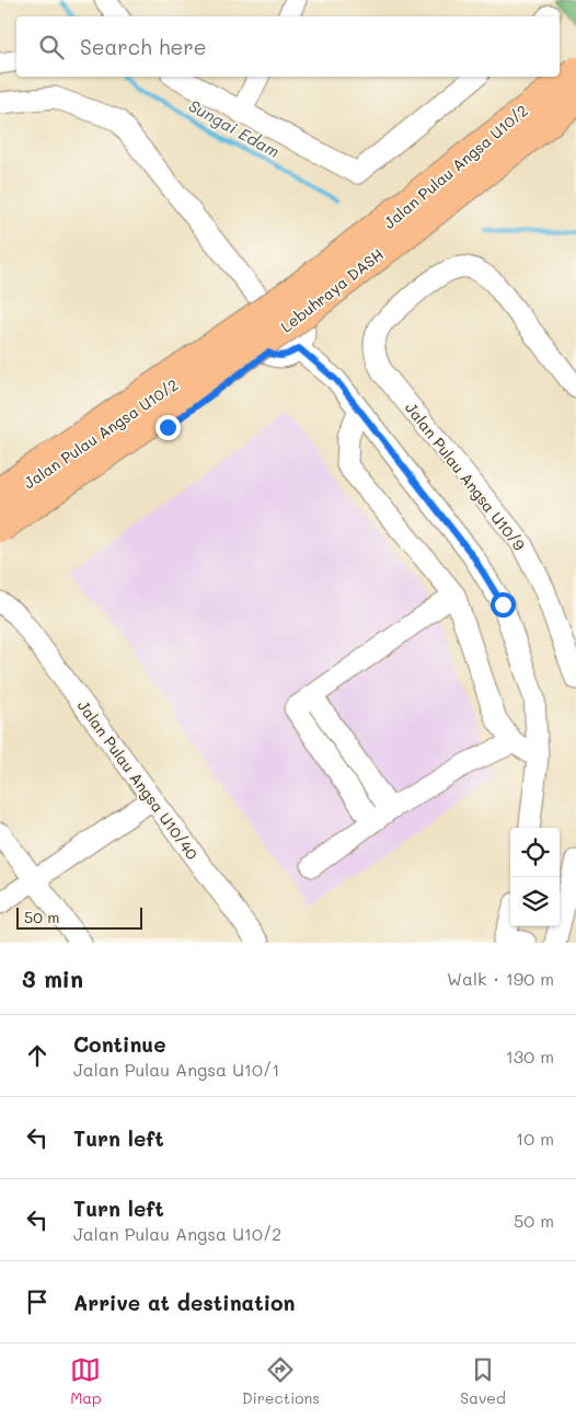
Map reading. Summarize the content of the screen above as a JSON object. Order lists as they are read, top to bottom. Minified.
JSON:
{"streets":{"highway":["Lebuhraya DASH"],"street":["Jalan Pulau Angsa U10/2","Jalan Pulau Angsa U10/9","Jalan Pulau Angsa U10/40"]},"water":["Sungai Edam"],"scale_bar":"50 m","page":{"search":"Search here","scale":"50 m","heading":["3 min","Walk · 190 m"],"list":[["Continue","Jalan Pulau Angsa U10/1","130 m"],["Turn left","10 m"],["Turn left","Jalan Pulau Angsa U10/2","50 m"],"Arrive at destination"],"nav":["Map","Directions","Saved"]}}
